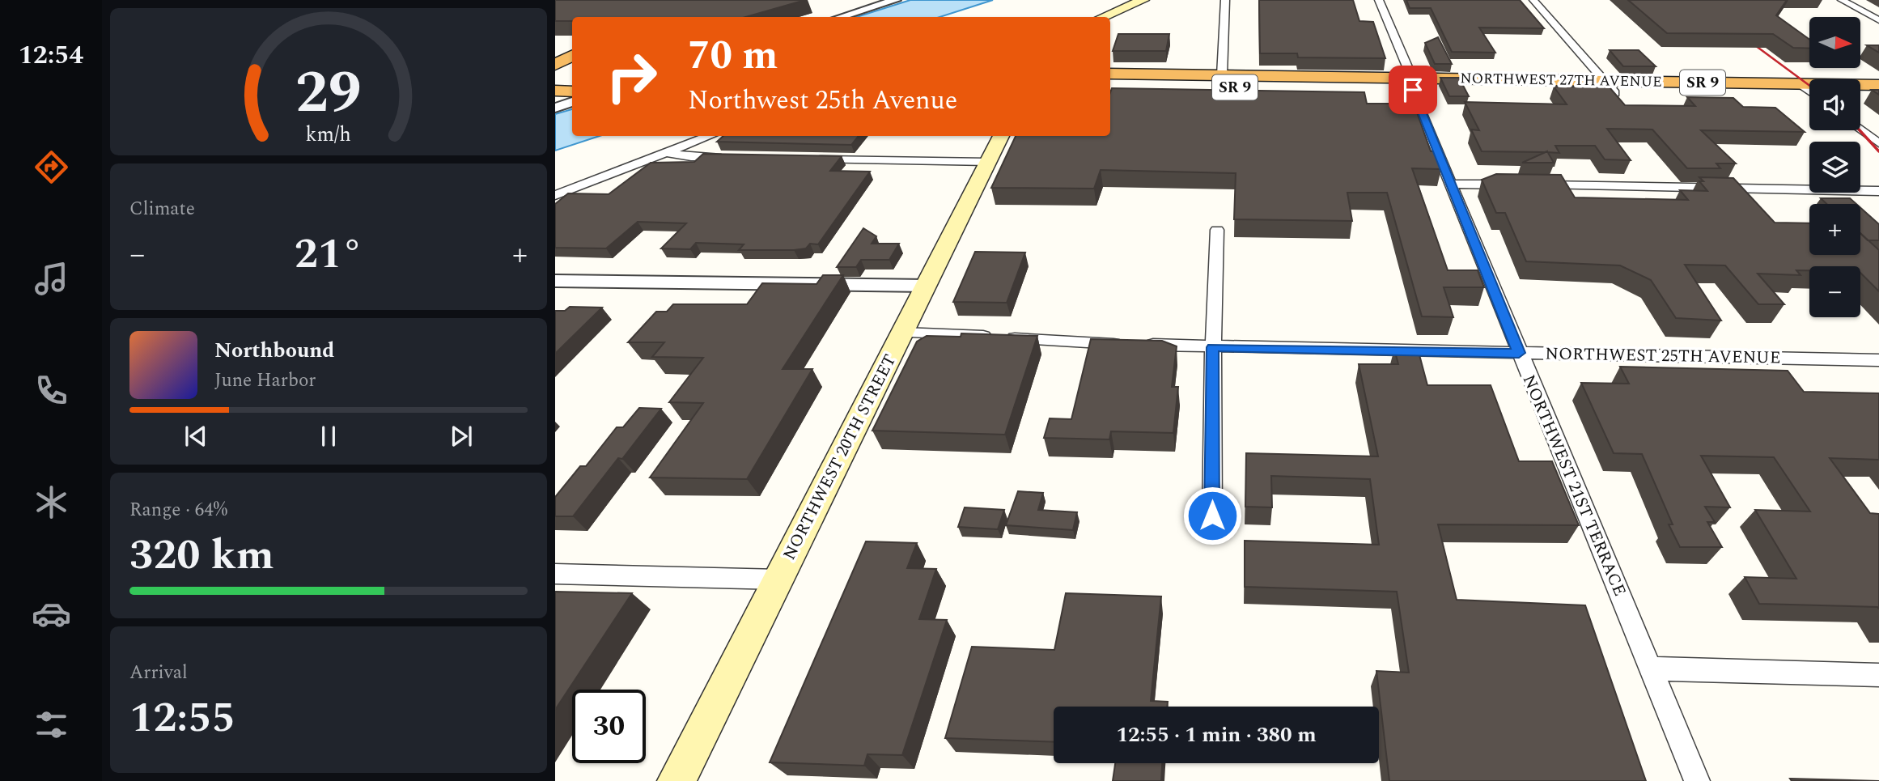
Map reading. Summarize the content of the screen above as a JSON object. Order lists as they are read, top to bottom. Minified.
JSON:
{"streets":{"highway":["NORTHWEST 27TH AVENUE","SR 9"],"main road":["NORTHWEST 20TH STREET"],"street":["NORTHWEST 25TH AVENUE","NORTHWEST 21ST TERRACE"]},"crossings":[["NORTHWEST 27TH AVENUE","NORTHWEST 21ST TERRACE"],["NORTHWEST 25TH AVENUE","NORTHWEST 20TH STREET"],["NORTHWEST 25TH AVENUE","NORTHWEST 21ST TERRACE"]],"north":"right","page":{"tabs":"12:54","map_buttons":["+","−"],"turn":["70 m","Northwest 25th Avenue"],"tile":["Climate",["Range · 64%","320 km"],["Arrival","12:55"]],"heat":["−","21°","+"],"song":["Northbound","June Harbor"],"limit":"30","trip":"12:55 · 1 min · 380 m","gauge":["29","km/h"]}}
